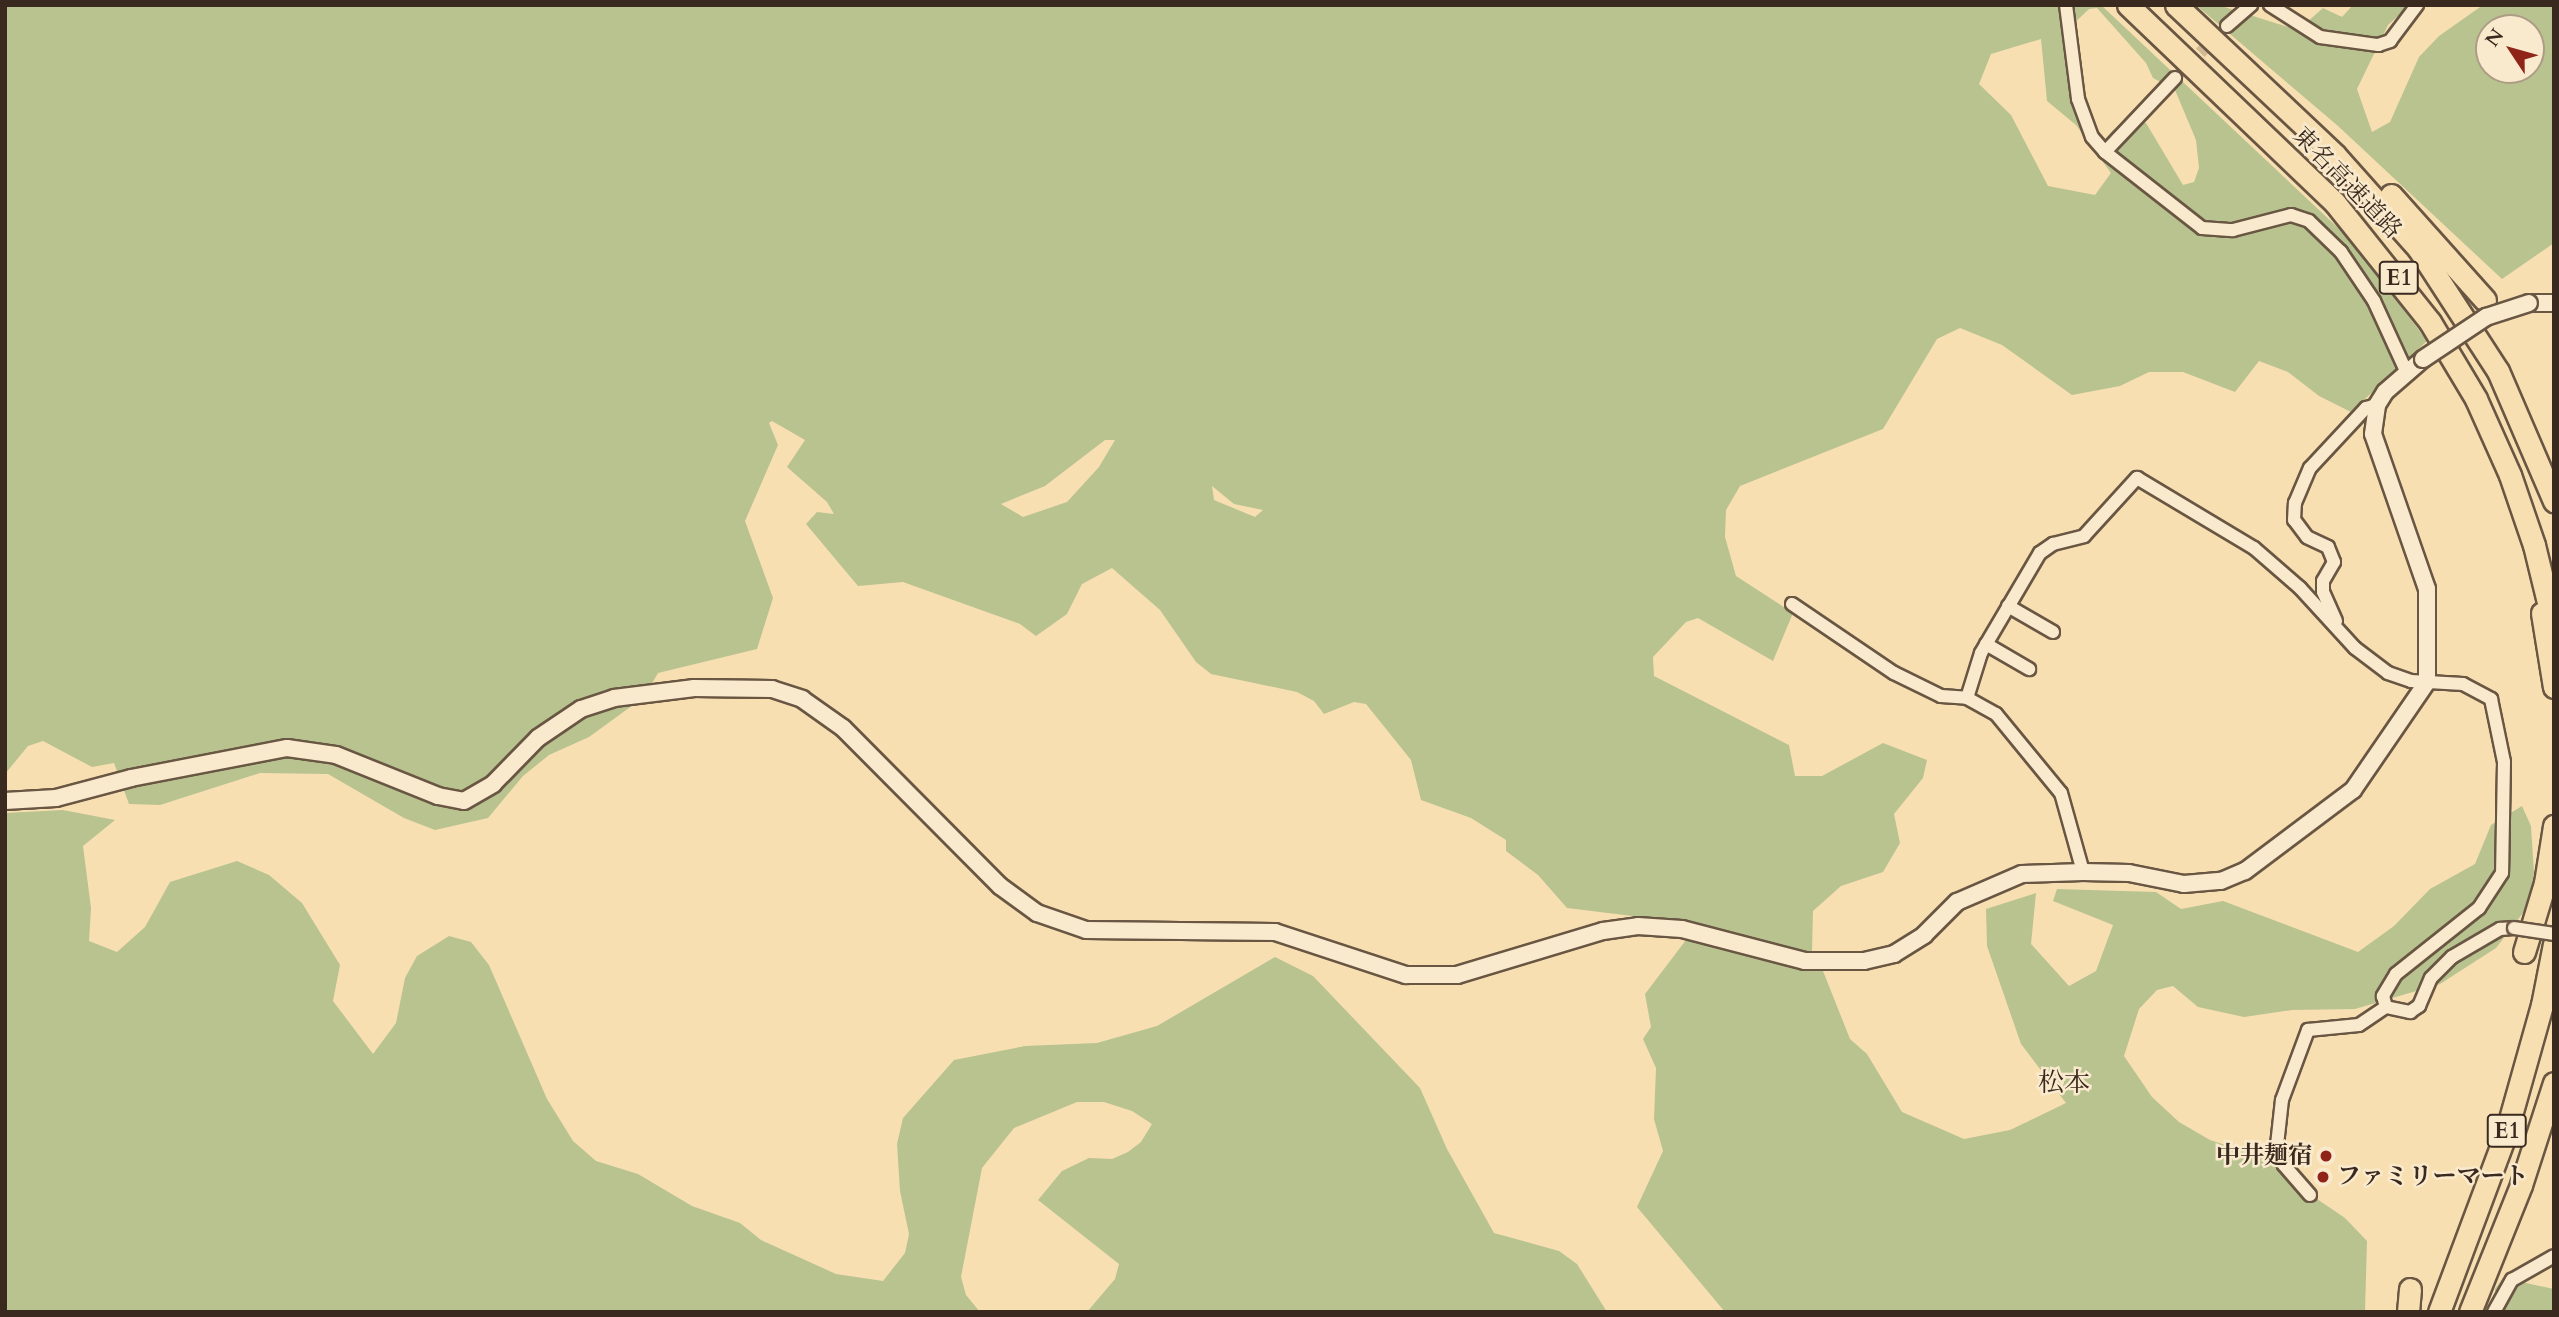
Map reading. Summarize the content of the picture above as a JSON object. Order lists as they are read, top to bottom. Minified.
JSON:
{"streets":{"highway":["東名高速道路","E1"]},"districts":["松本"],"places":["中井麺宿","ファミリーマート"],"north":"top left"}
